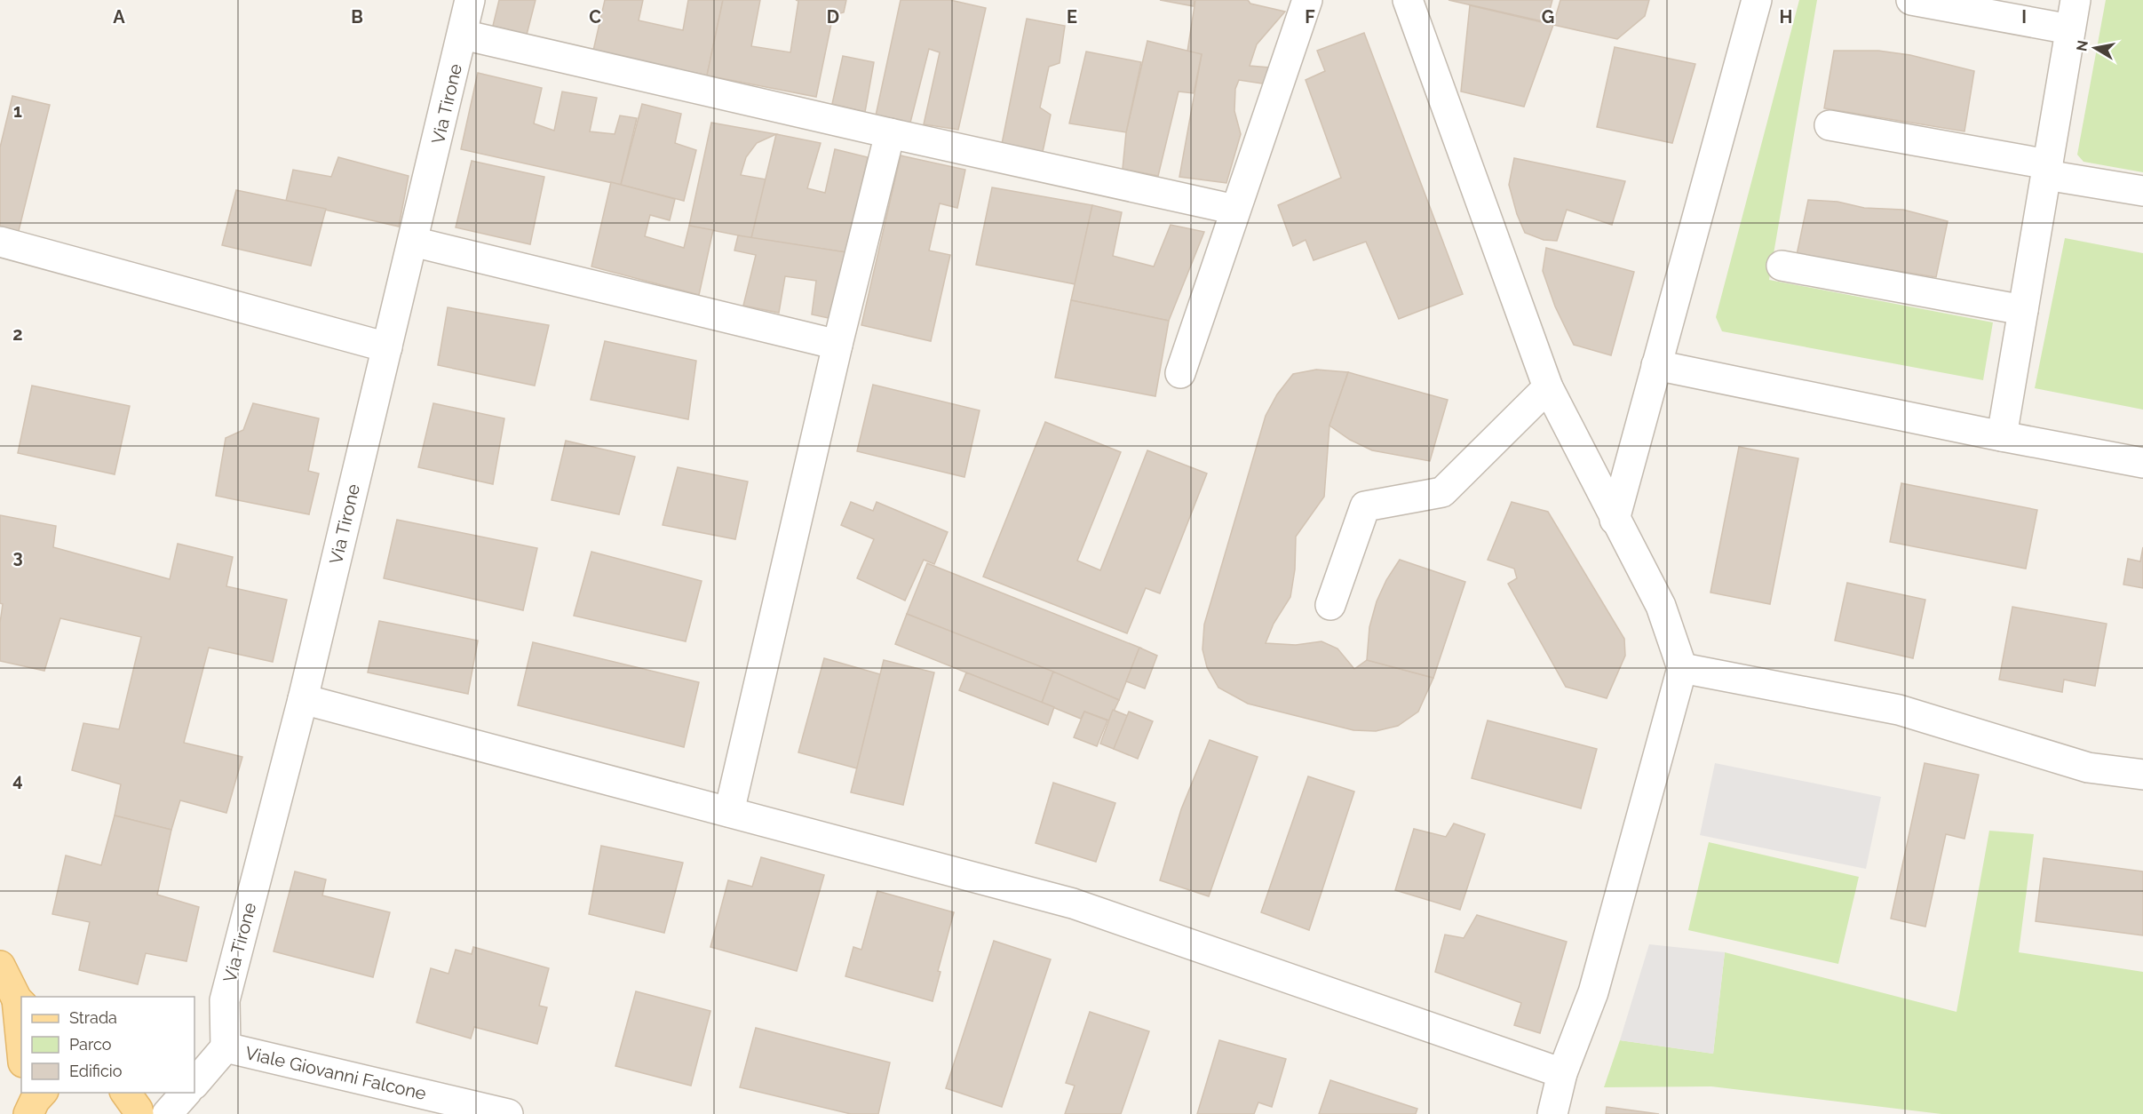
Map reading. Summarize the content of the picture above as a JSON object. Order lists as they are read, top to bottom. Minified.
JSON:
{"streets":{"street":["Via Tirone","Viale Giovanni Falcone"]},"crossings":[["Via Tirone","Viale Giovanni Falcone"]],"legend":["Strada","Parco","Edificio"],"north":"left","grid":{"columns":["A","B","C","D","E","F","G","H","I"],"rows":["1","2","3","4"]}}
